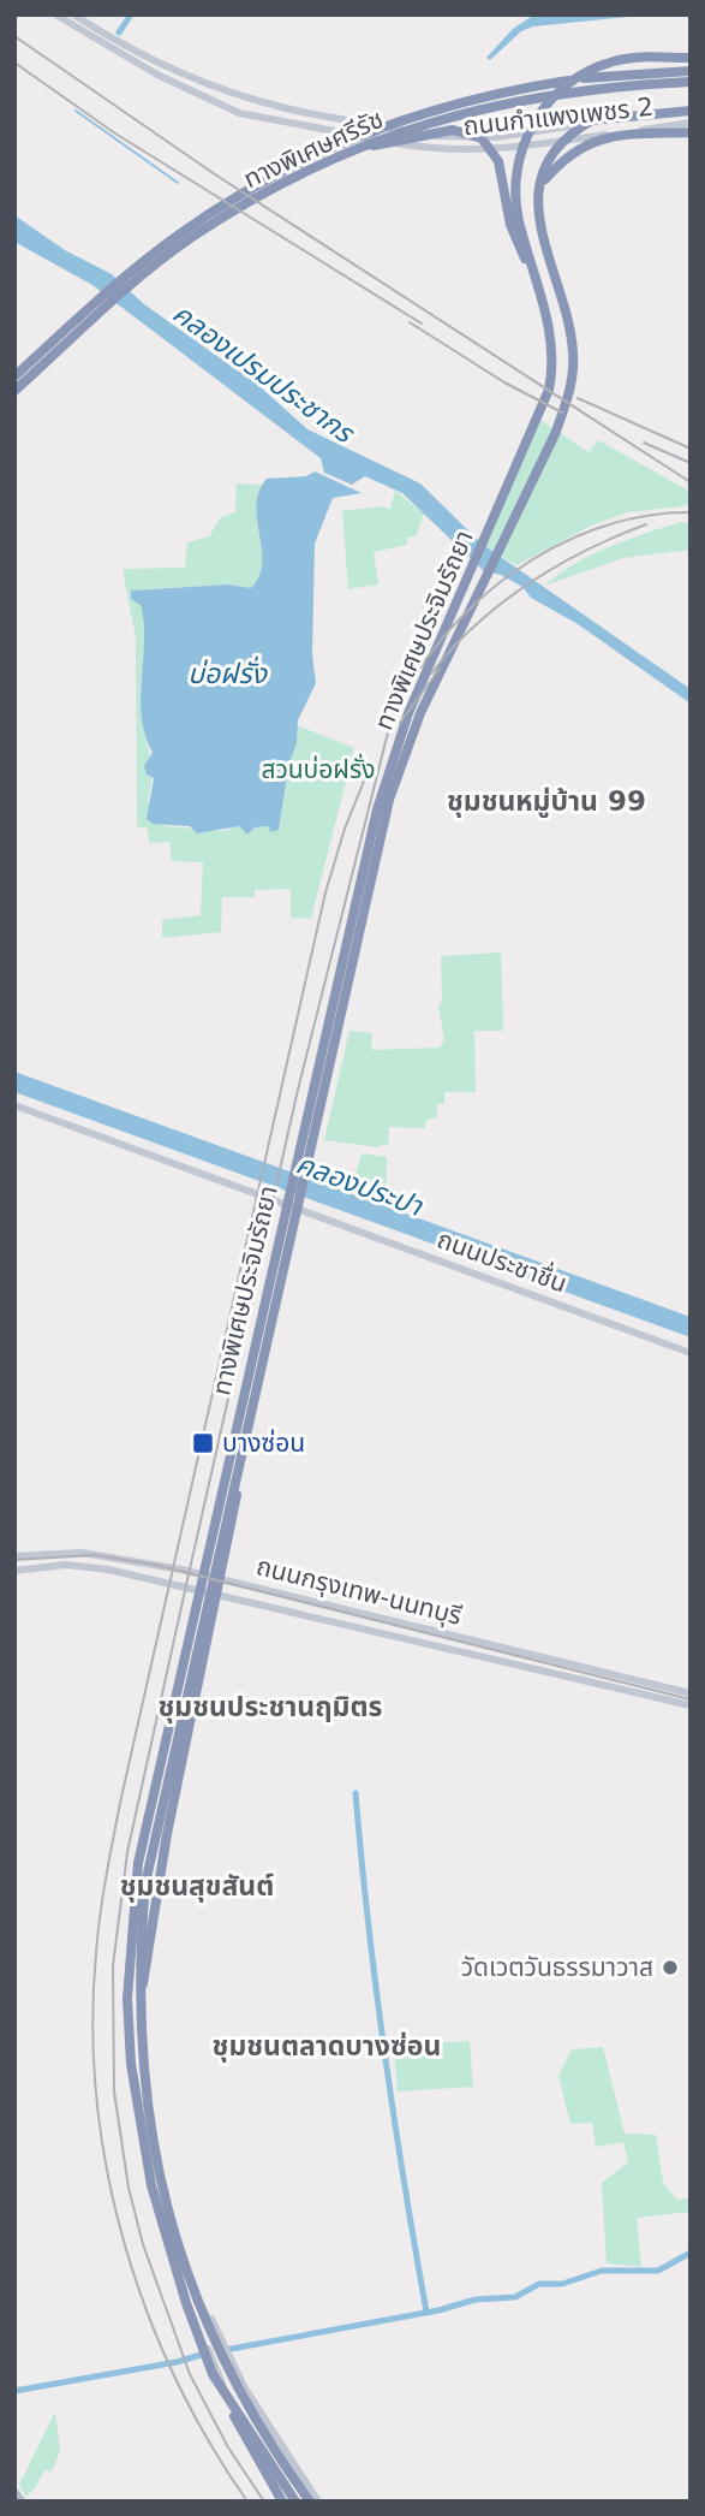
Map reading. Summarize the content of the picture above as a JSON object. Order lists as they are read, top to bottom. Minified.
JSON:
{"streets":{"highway":["ทางพิเศษศรีรัช","ทางพิเศษประจิมรัถยา"],"main road":["ถนนกำแพงเพชร 2","ถนนประชาชื่น","ถนนกรุงเทพ-นนทบุรี"]},"crossings":[["ถนนกำแพงเพชร 2","ทางพิเศษประจิมรัถยา"]],"districts":["ชุมชนหมู่บ้าน 99","ชุมชนประชานฤมิตร","ชุมชนสุขสันต์","ชุมชนตลาดบางซ่อน"],"water":["คลองเปรมประชากร","บ่อฝรั่ง","คลองประปา"],"parks":["สวนบ่อฝรั่ง"],"places":{"transit":["บางซ่อน"],"other":["วัดเวตวันธรรมาวาส"]}}
